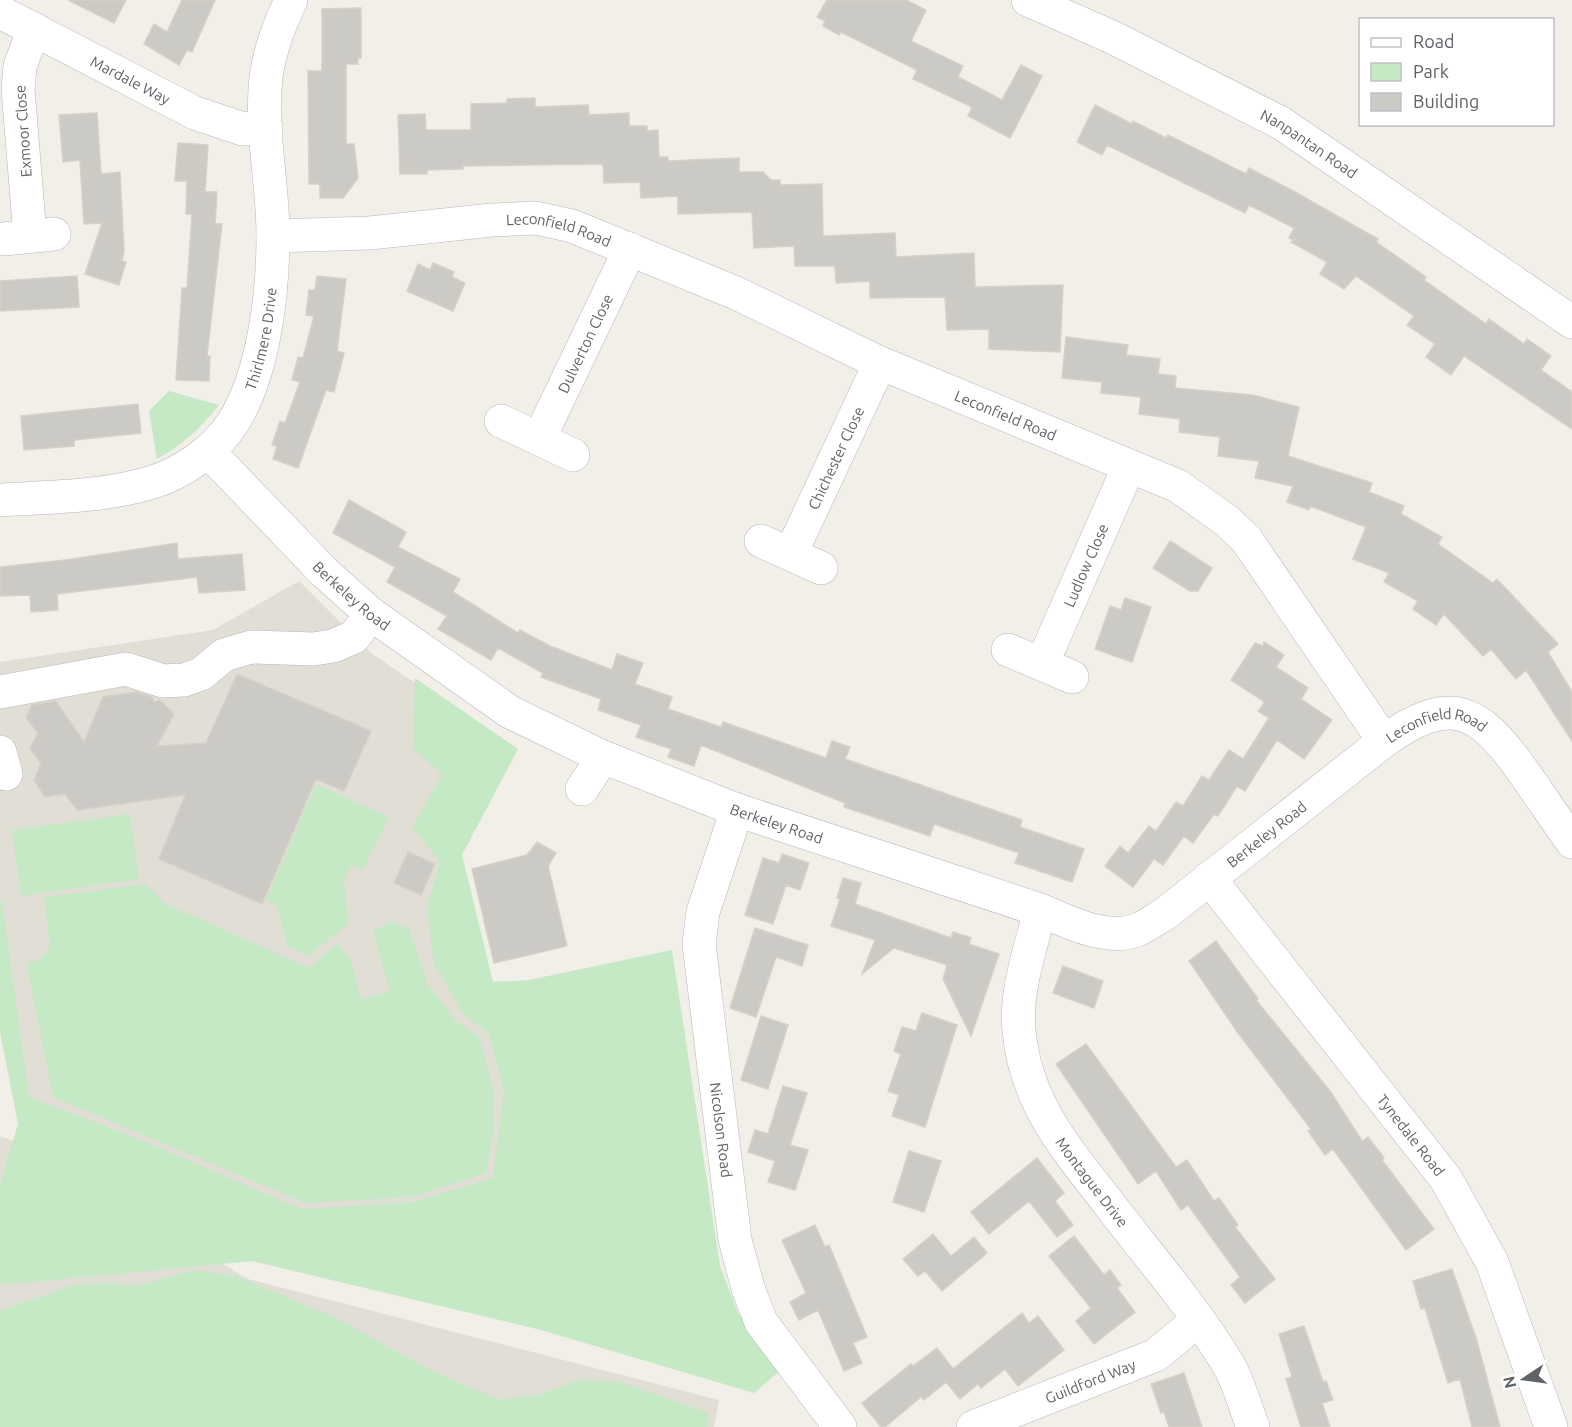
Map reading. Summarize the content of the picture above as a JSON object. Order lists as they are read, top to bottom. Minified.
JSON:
{"streets":{"street":["Mardale Way","Exmoor Close","Nanpantan Road","Leconfield Road","Thirlmere Drive","Dulverton Close","Chichester Close","Ludlow Close","Berkeley Road","Nicolson Road","Tynedale Road","Montague Drive","Guildford Way"]},"crossings":[["Mardale Way","Exmoor Close"],["Mardale Way","Thirlmere Drive"],["Leconfield Road","Thirlmere Drive"],["Leconfield Road","Dulverton Close"],["Leconfield Road","Chichester Close"],["Leconfield Road","Ludlow Close"],["Leconfield Road","Berkeley Road"],["Thirlmere Drive","Berkeley Road"],["Berkeley Road","Nicolson Road"],["Berkeley Road","Tynedale Road"],["Berkeley Road","Montague Drive"],["Montague Drive","Guildford Way"]],"legend":["Road","Park","Building"],"north":"left"}
